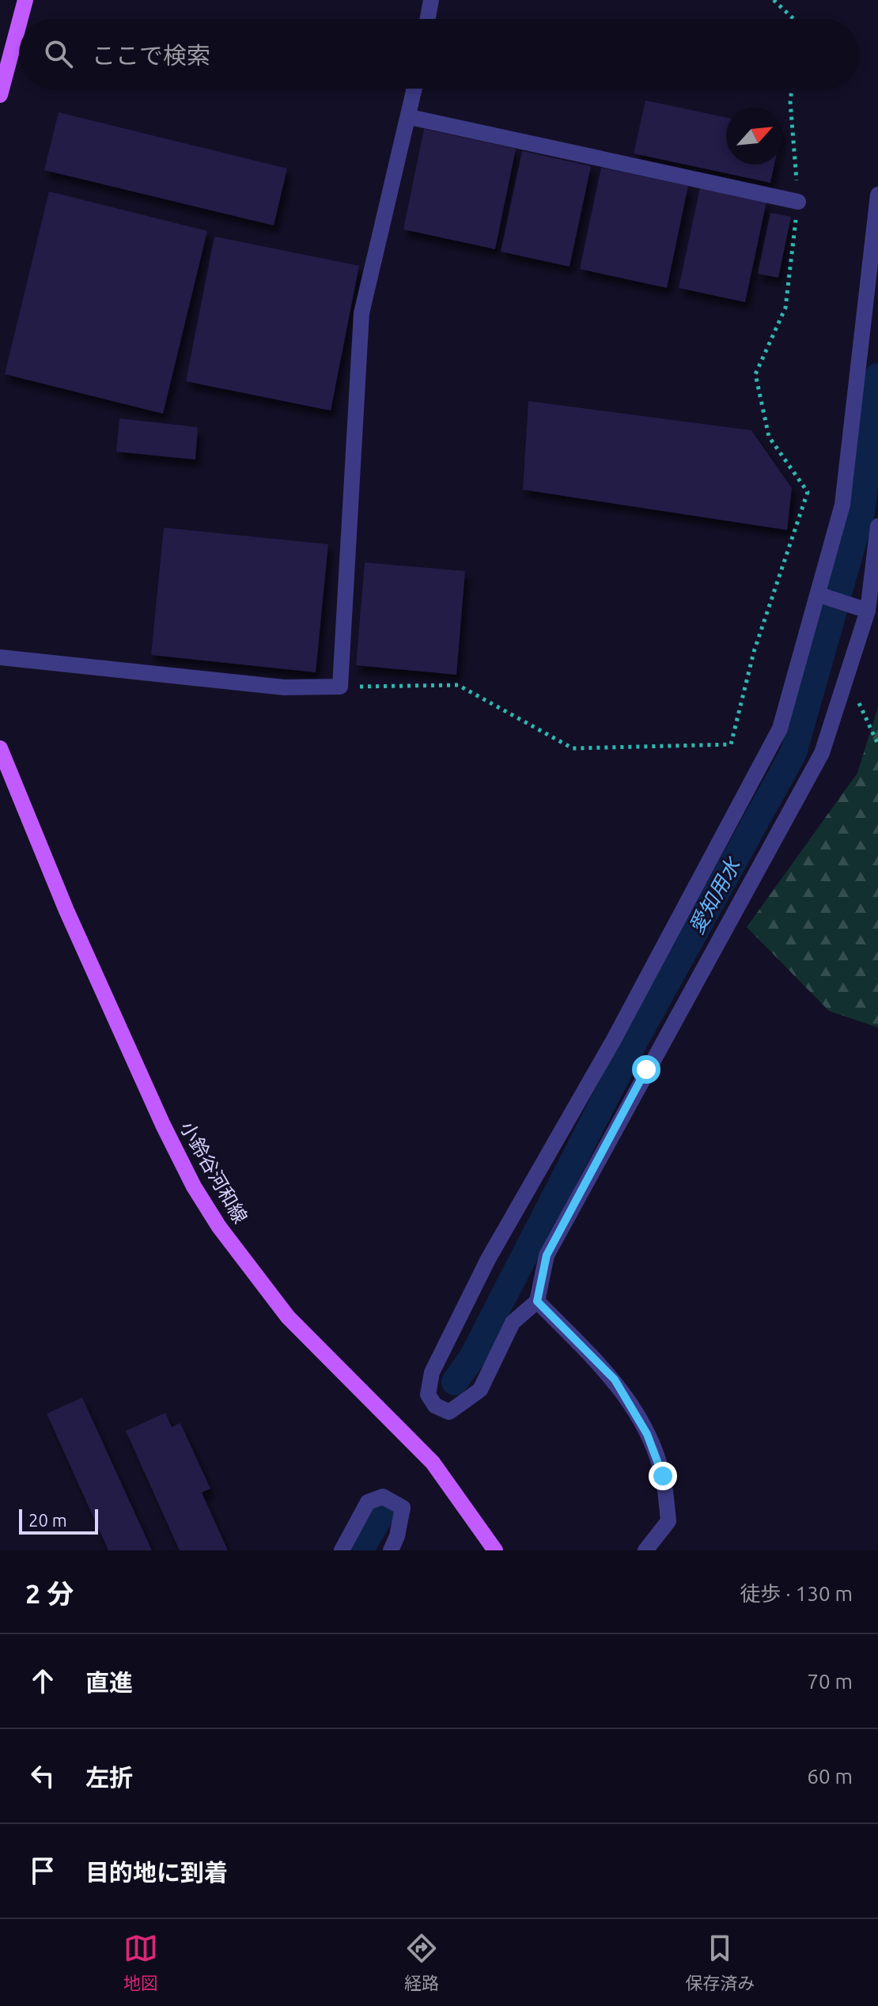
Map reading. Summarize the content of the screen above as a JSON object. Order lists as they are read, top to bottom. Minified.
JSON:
{"streets":{"main road":["小鈴谷河和線"]},"water":["愛知用水"],"scale_bar":"20 m","north":"top right","page":{"search":"ここで検索","scale":"20 m","heading":["2 分","徒歩 · 130 m"],"list":[["直進","70 m"],["左折","60 m"],"目的地に到着"],"nav":["地図","経路","保存済み"]}}
